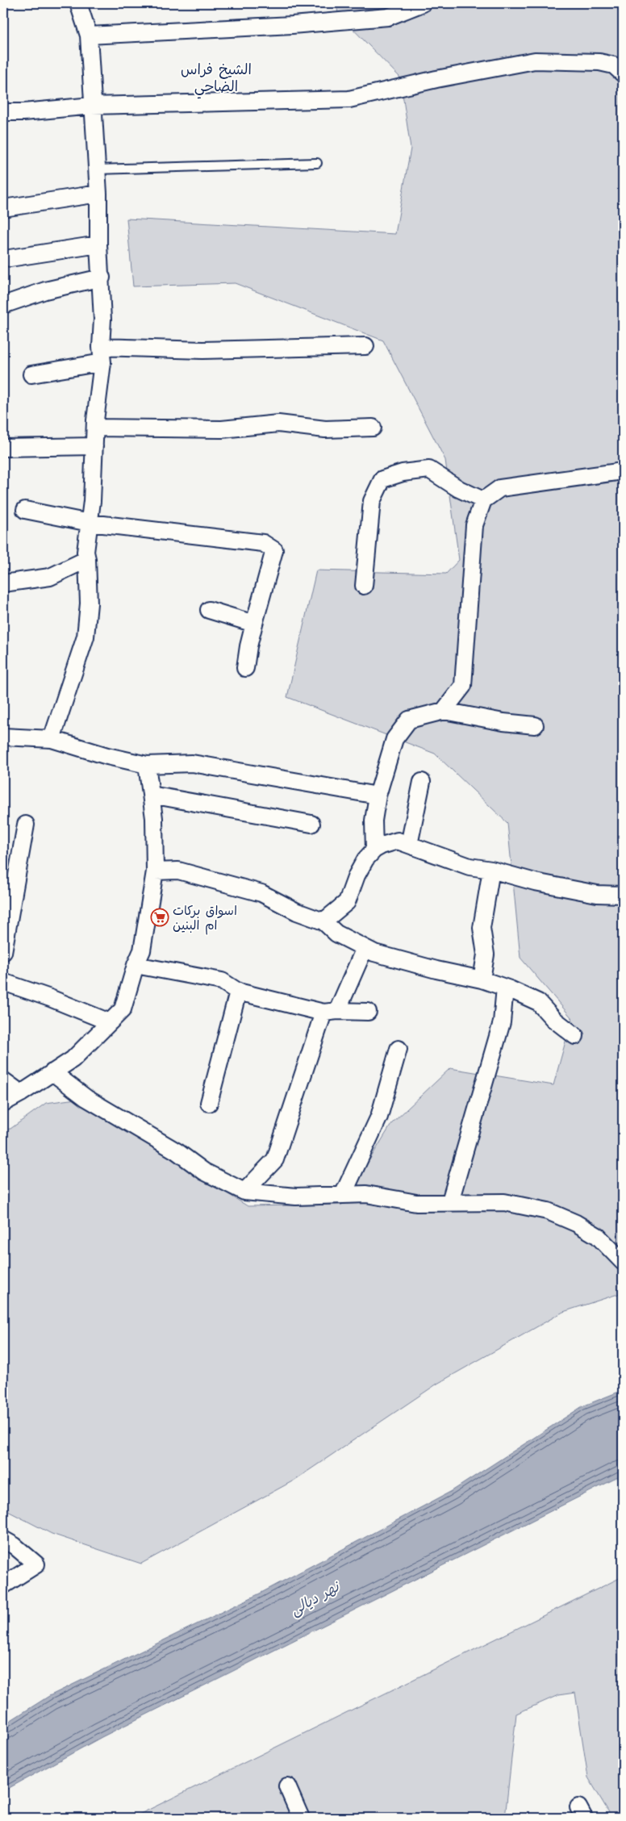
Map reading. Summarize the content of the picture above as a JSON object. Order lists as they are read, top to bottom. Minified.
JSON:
{"districts":["الشيخ فراس الضاحي"],"water":["نهر ديالى"],"places":{"supermarket":["اسواق بركات ام البنين"]}}
